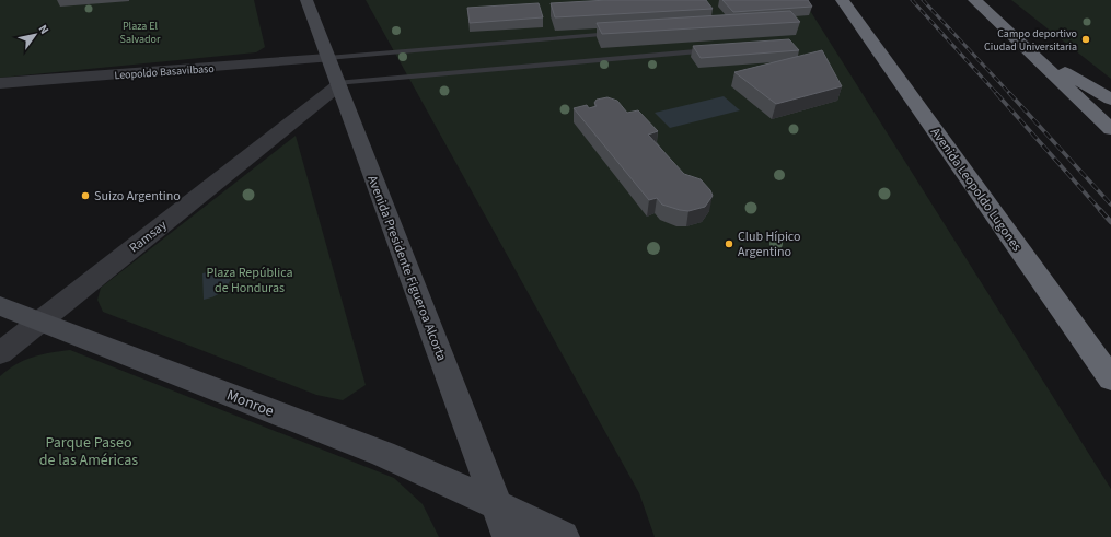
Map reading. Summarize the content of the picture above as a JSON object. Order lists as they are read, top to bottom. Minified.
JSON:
{"streets":{"highway":["Avenida Leopoldo Lugones"],"main road":["Avenida Presidente Figueroa Alcorta","Monroe"],"street":["Leopoldo Basavilbaso","Ramsay"]},"crossings":[["Leopoldo Basavilbaso","Avenida Presidente Figueroa Alcorta"],["Ramsay","Avenida Presidente Figueroa Alcorta"],["Ramsay","Monroe"],["Avenida Presidente Figueroa Alcorta","Monroe"]],"parks":["Plaza El Salvador","Plaza República de Honduras","Parque Paseo de las Américas"],"places":["Campo deportivo Ciudad Universitaria","Suizo Argentino","Club Hípico Argentino"],"north":"top right"}
